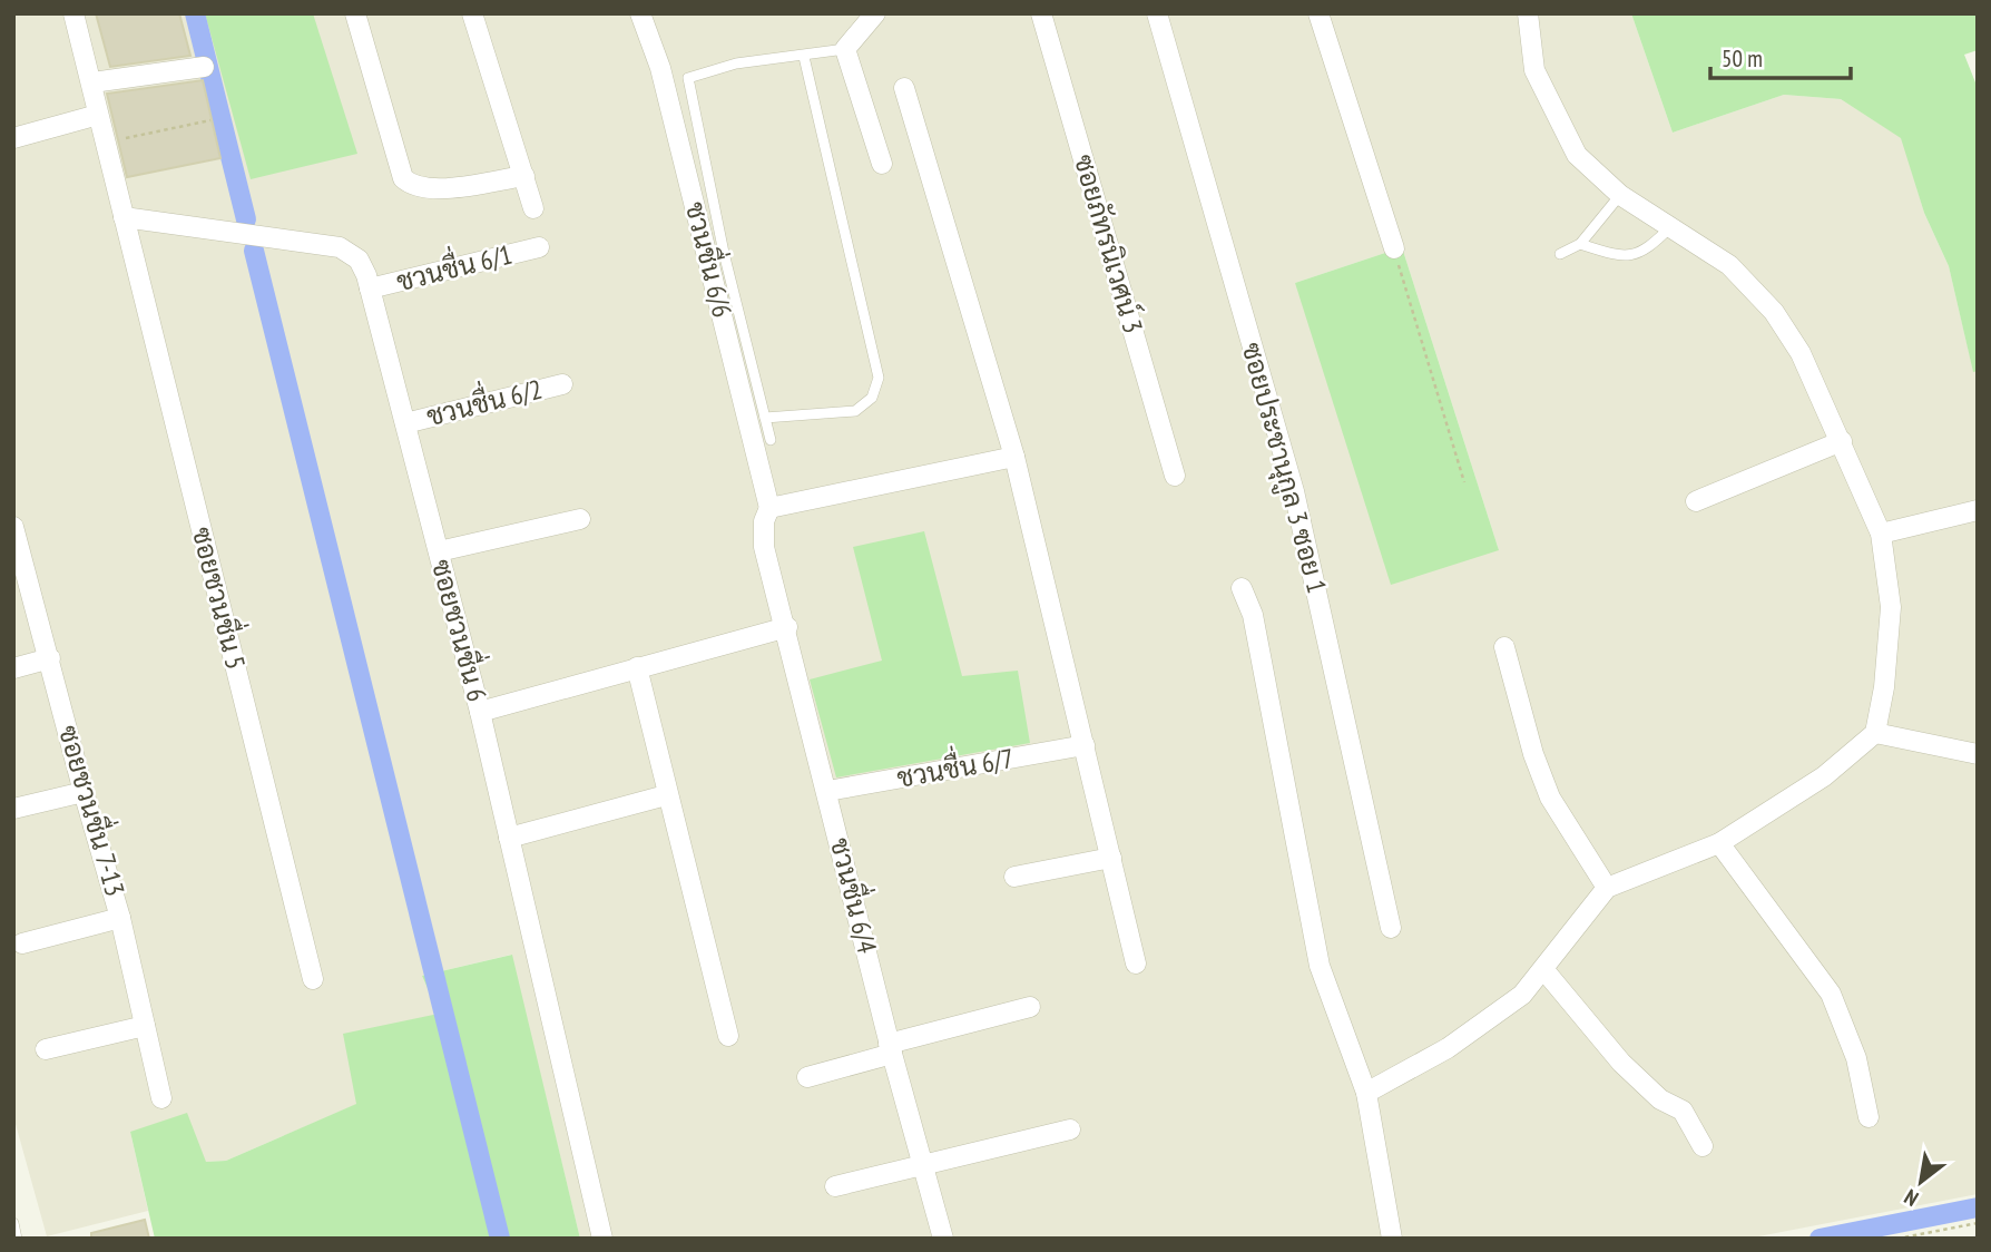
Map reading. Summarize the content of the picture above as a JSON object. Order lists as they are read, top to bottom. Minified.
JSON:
{"streets":{"street":["ซอยภัทรนิเวศน์ 3","ชวนชื่น 6/6","ชวนชื่น 6/1","ชวนชื่น 6/2","ซอยประชานุกูล 3 ซอย 1","ซอยชวนชื่น 5","ซอยชวนชื่น 6","ชวนชื่น 6/7","ซอยชวนชื่น 7-13","ชวนชื่น 6/4"]},"crossings":[["ชวนชื่น 6/6","ชวนชื่น 6/4"],["ชวนชื่น 6/1","ซอยชวนชื่น 6"],["ชวนชื่น 6/2","ซอยชวนชื่น 6"],["ซอยชวนชื่น 5","ซอยชวนชื่น 6"],["ชวนชื่น 6/7","ชวนชื่น 6/4"]],"scale_bar":"50 m","north":"bottom left"}
